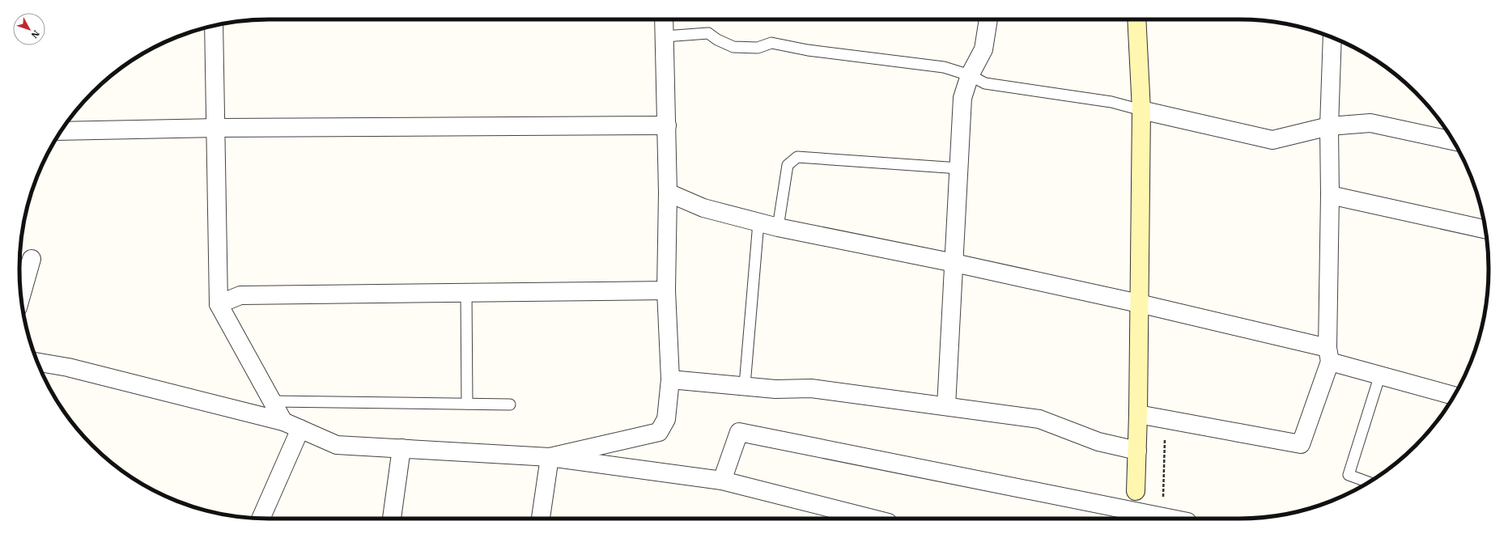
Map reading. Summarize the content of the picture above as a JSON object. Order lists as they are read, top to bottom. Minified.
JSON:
{"north":"bottom right"}
